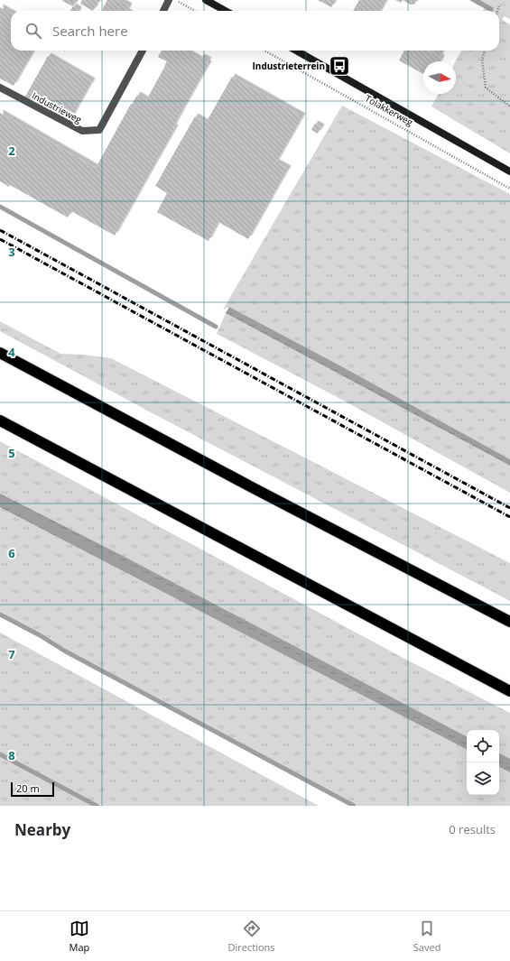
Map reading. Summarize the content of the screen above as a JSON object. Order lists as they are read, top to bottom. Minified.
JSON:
{"streets":{"main road":["Tolakkerweg"],"street":["Industrieweg"]},"places":{"bus stop":["Industrieterrein"]},"scale_bar":"20 m","north":"right","page":{"search":"Search here","scale":"20 m","heading":["Nearby","0 results"],"nav":["Map","Directions","Saved"]},"grid":{"rows":["2","3","4","5","6","7","8"]}}
